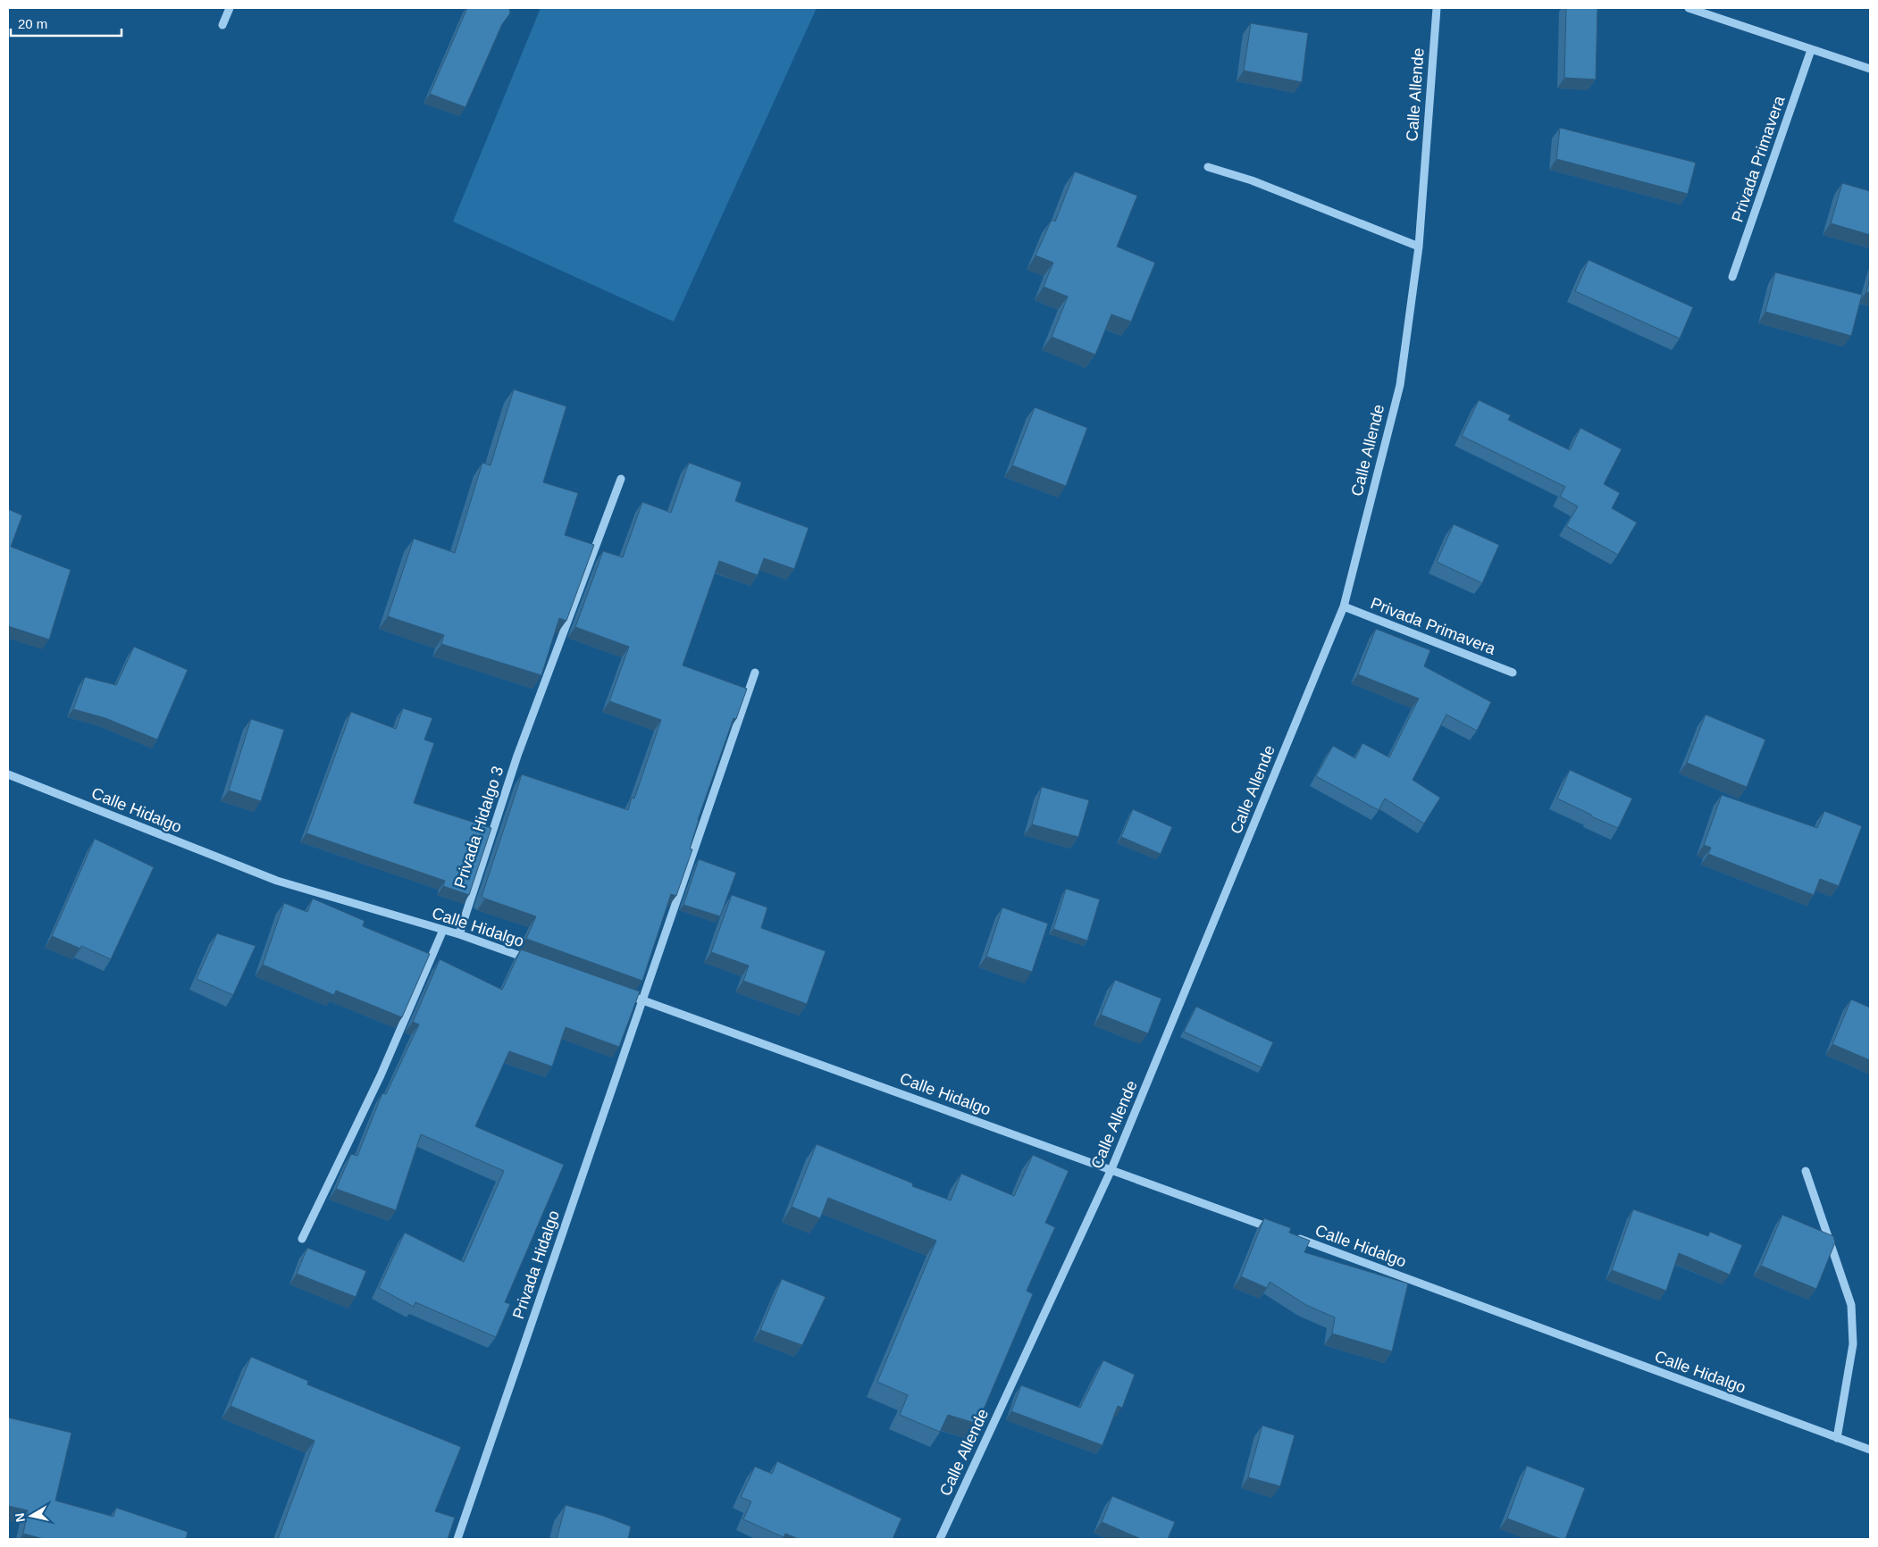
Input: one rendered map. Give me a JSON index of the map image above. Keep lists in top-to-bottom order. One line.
{"streets":{"street":["Calle Allende","Privada Primavera","Calle Hidalgo","Privada Hidalgo 3","Privada Hidalgo"]},"crossings":[["Calle Allende","Privada Primavera"],["Calle Allende","Calle Hidalgo"],["Calle Hidalgo","Privada Hidalgo 3"],["Calle Hidalgo","Privada Hidalgo"]],"scale_bar":"20 m","north":"left"}
